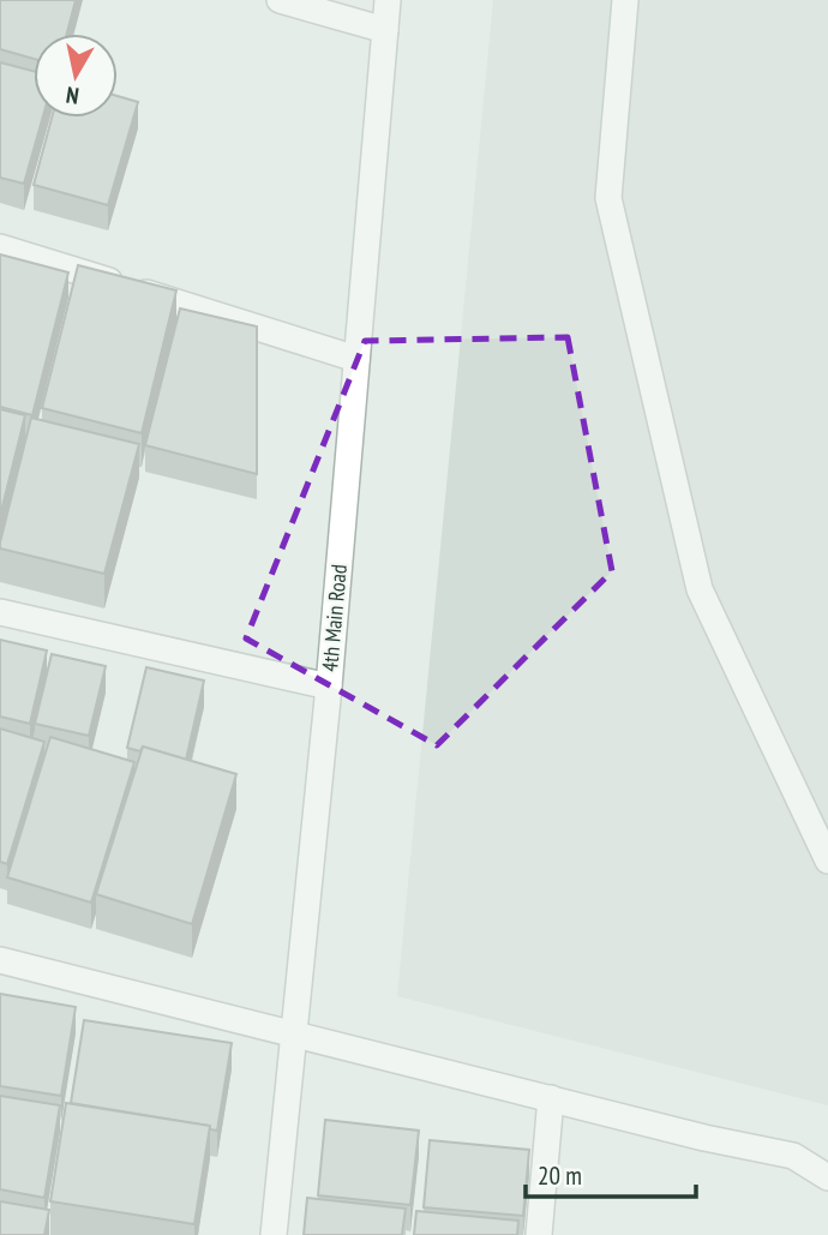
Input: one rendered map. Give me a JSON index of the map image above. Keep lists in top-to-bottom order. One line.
{"streets":{"street":["4th Main Road"]},"scale_bar":"20 m","north":"bottom"}
